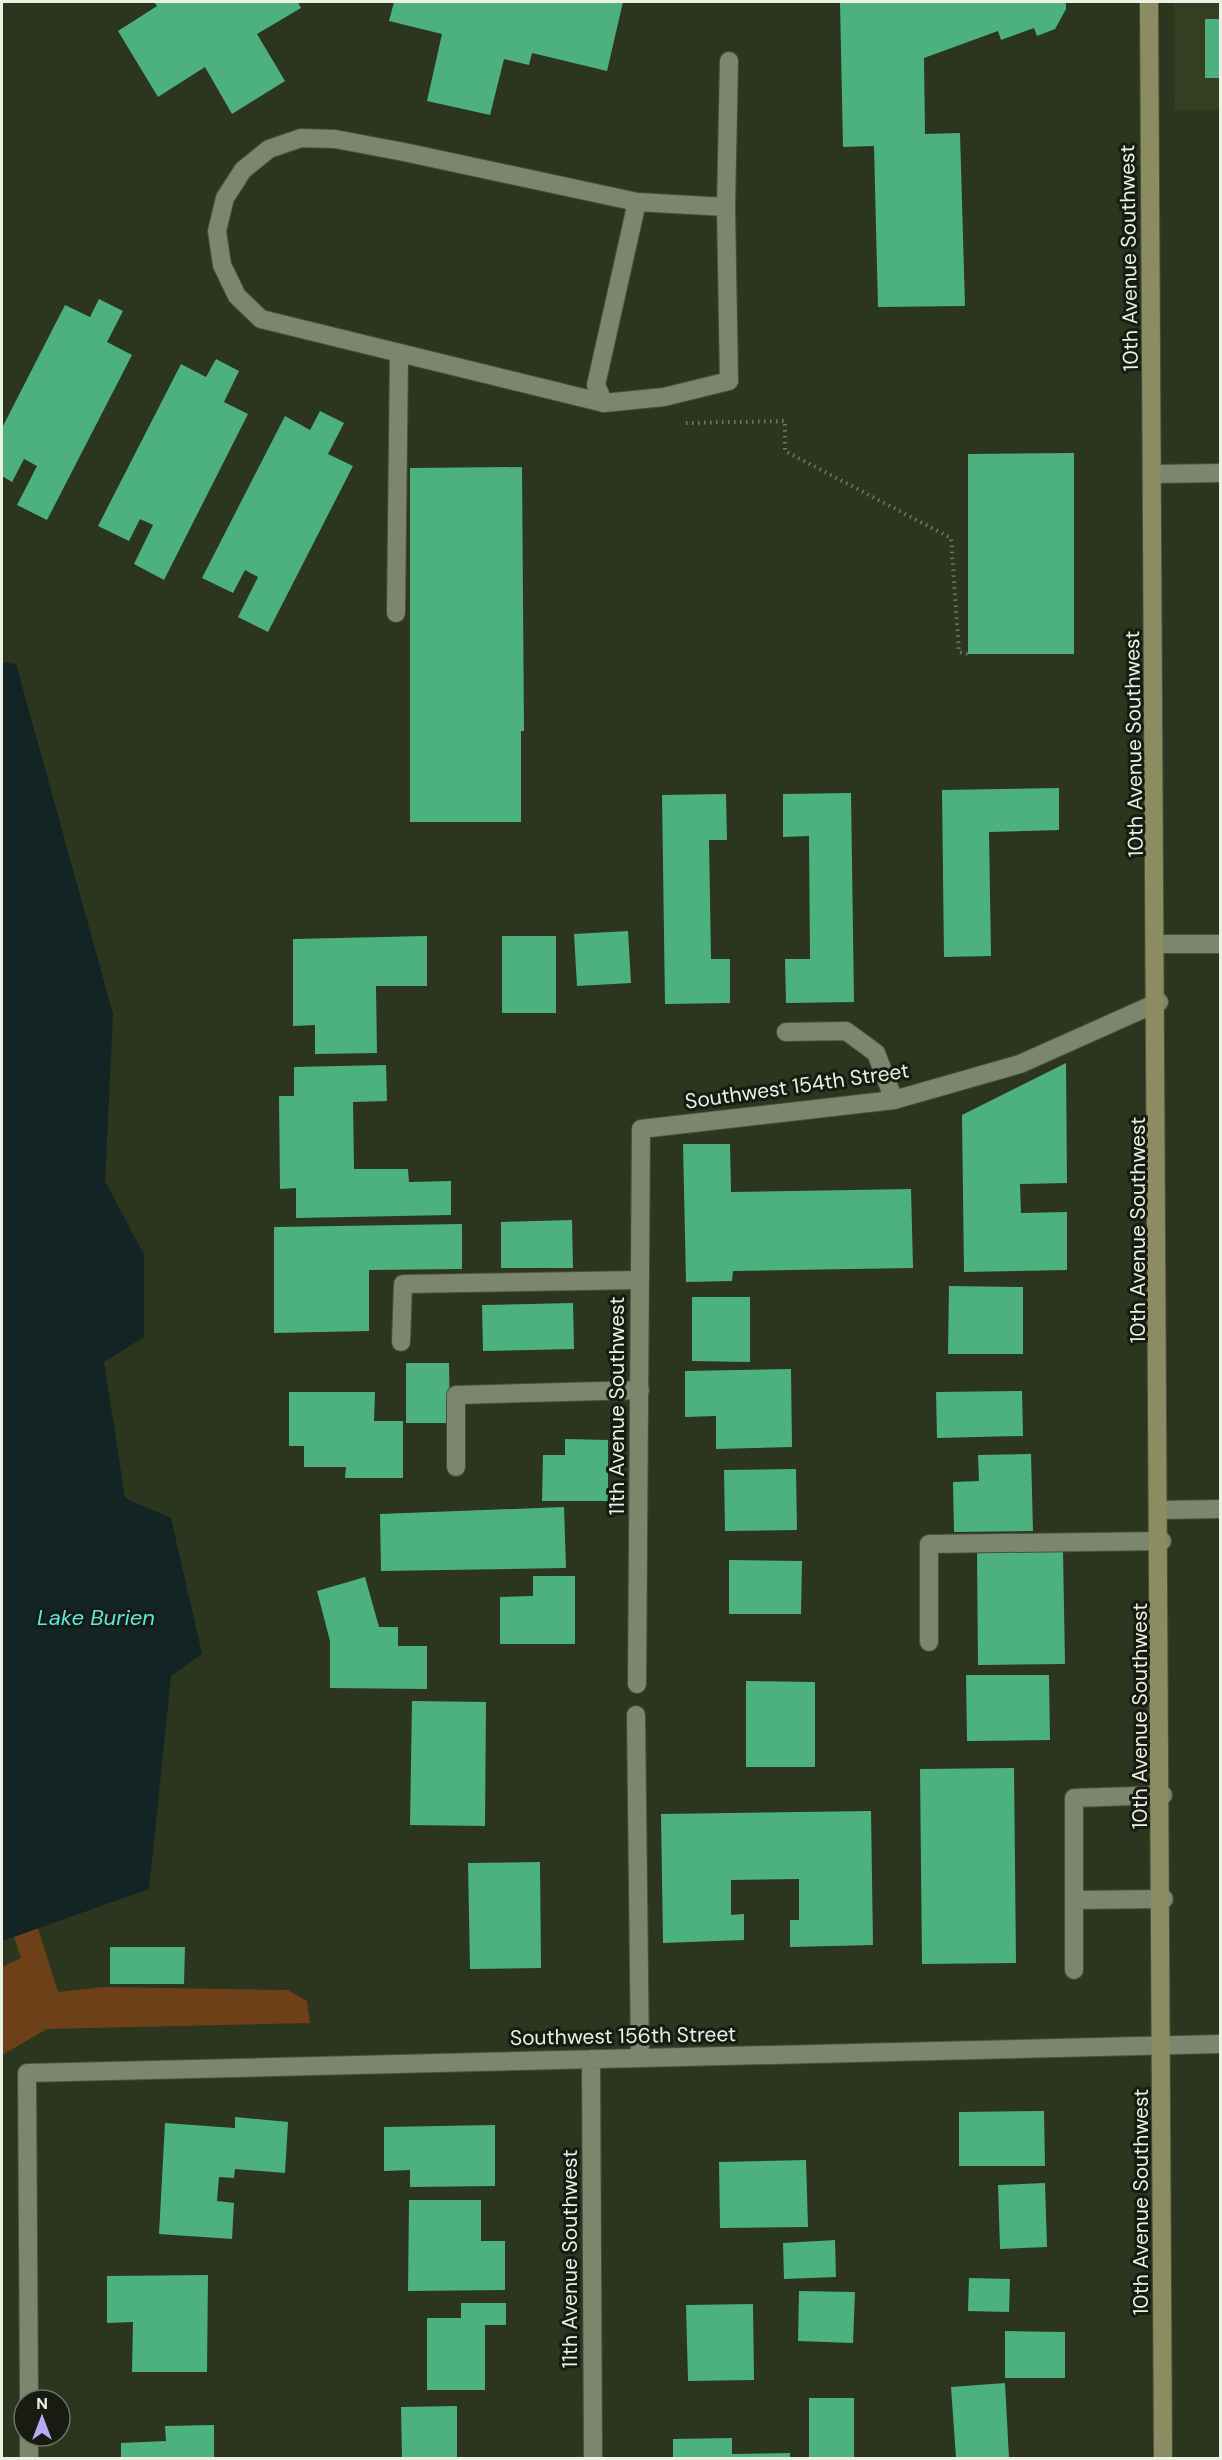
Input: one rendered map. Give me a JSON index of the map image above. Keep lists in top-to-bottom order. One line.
{"streets":{"street":["10th Avenue Southwest","Southwest 154th Street","11th Avenue Southwest","Southwest 156th Street"]},"crossings":[["10th Avenue Southwest","Southwest 154th Street"],["10th Avenue Southwest","Southwest 156th Street"],["Southwest 154th Street","11th Avenue Southwest"],["11th Avenue Southwest","Southwest 156th Street"]],"water":["Lake Burien"],"north":"top"}
